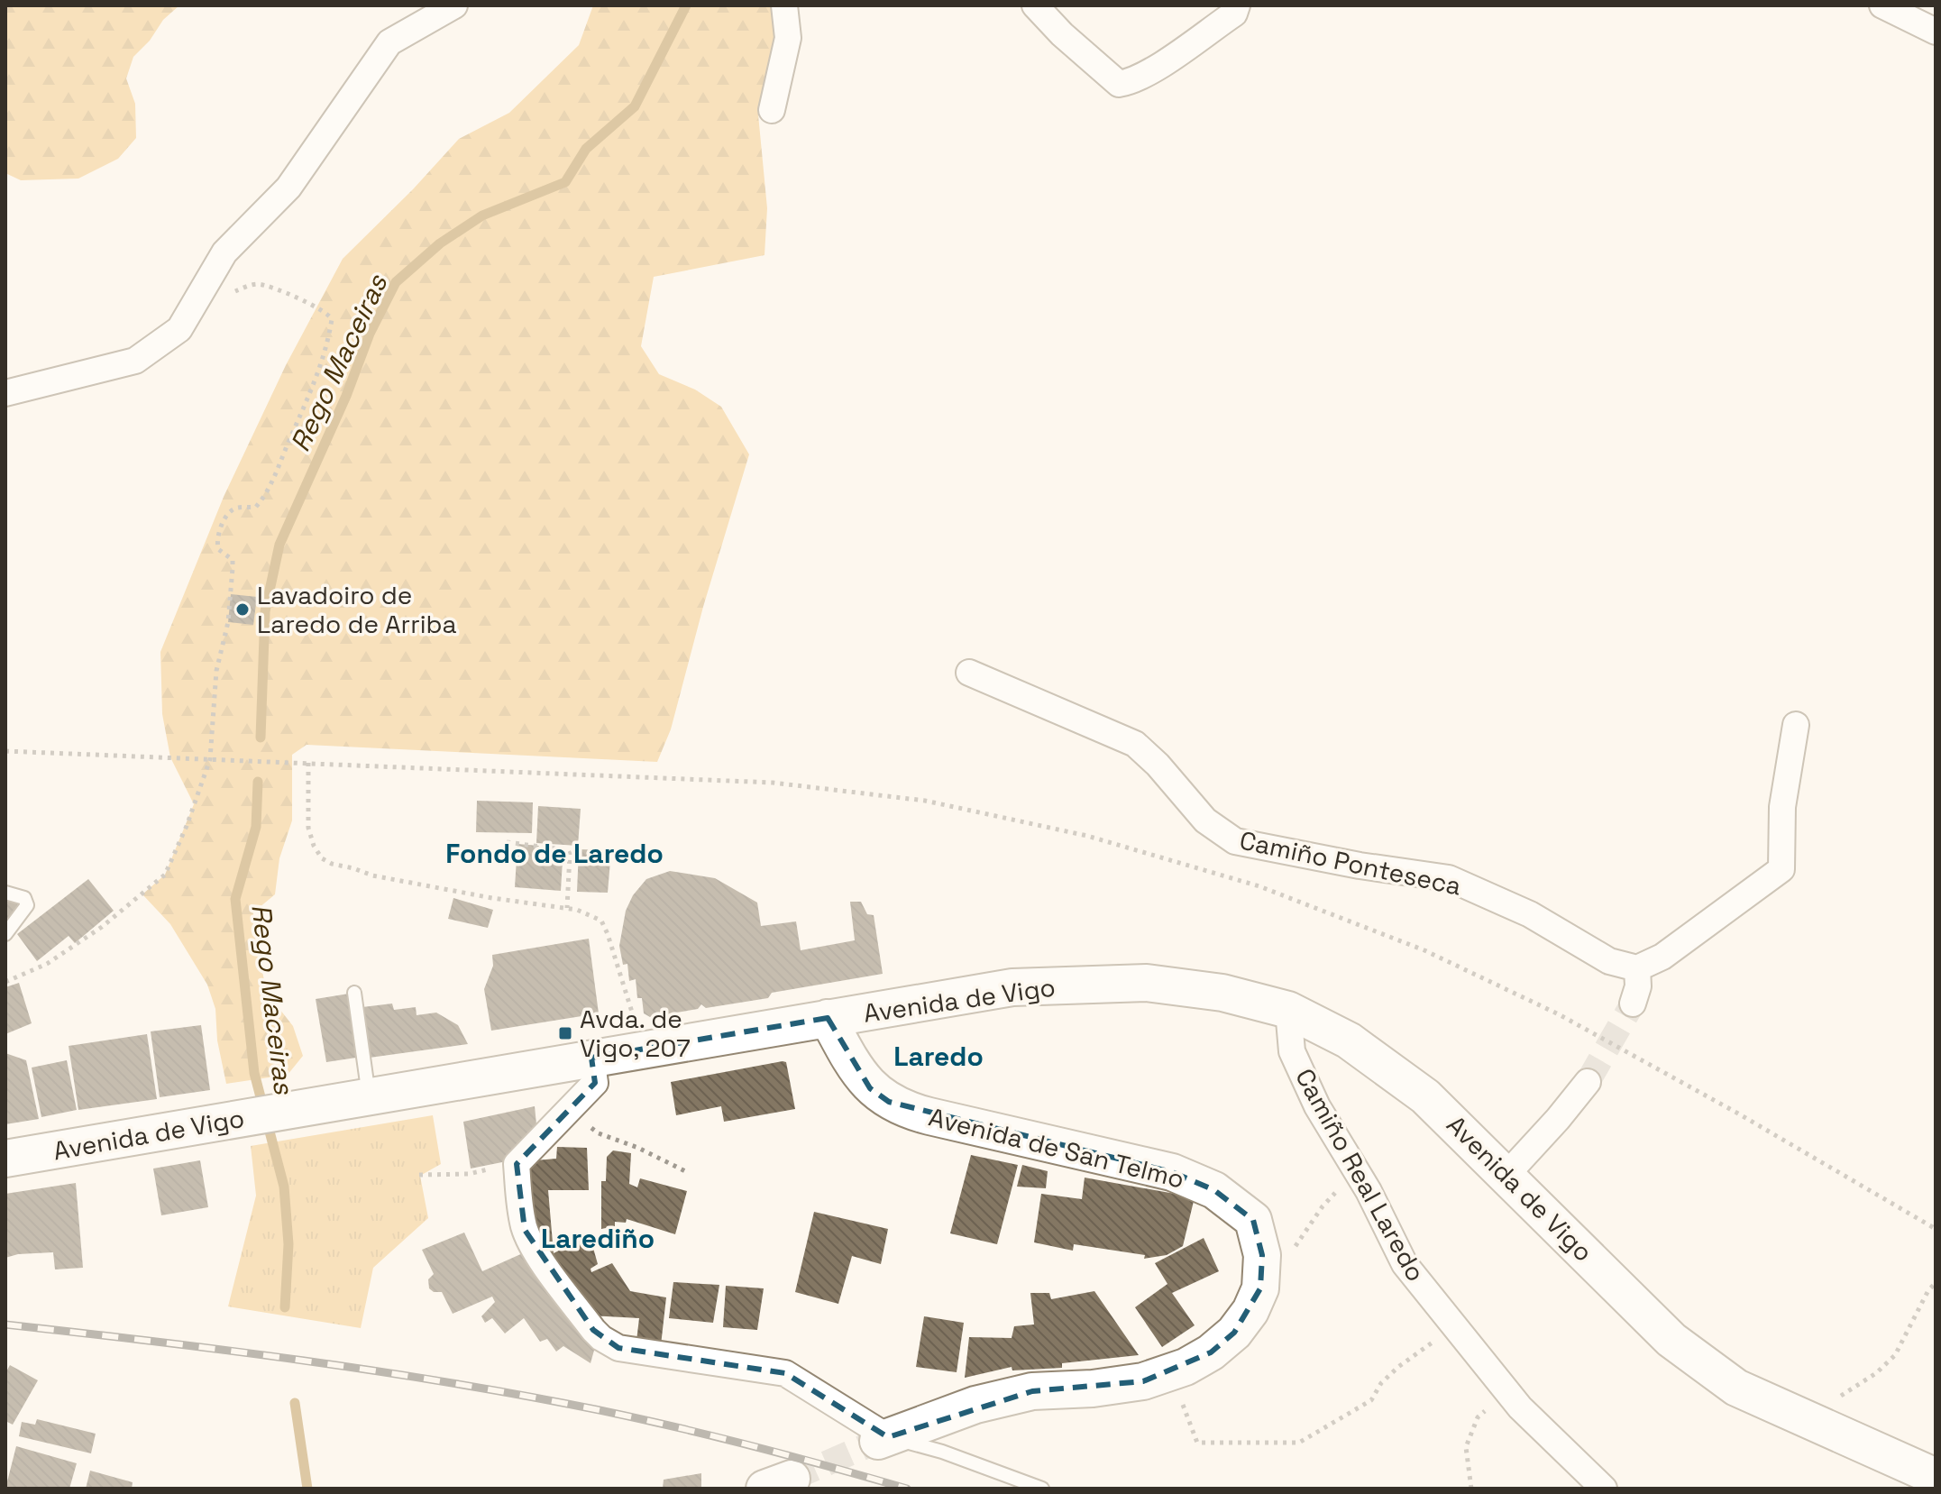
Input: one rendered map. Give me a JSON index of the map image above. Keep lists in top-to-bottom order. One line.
{"streets":{"main road":["Avenida de Vigo","Avenida de San Telmo"],"street":["Camiño Ponteseca","Camiño Real Laredo"]},"crossings":[["Avenida de Vigo","Avenida de San Telmo"],["Avenida de Vigo","Camiño Real Laredo"]],"districts":["Fondo de Laredo","Laredo","Larediño"],"water":["Rego Maceiras"],"places":{"other":["Lavadoiro de Laredo de Arriba"],"transit":["Avda. de Vigo, 207"]}}
